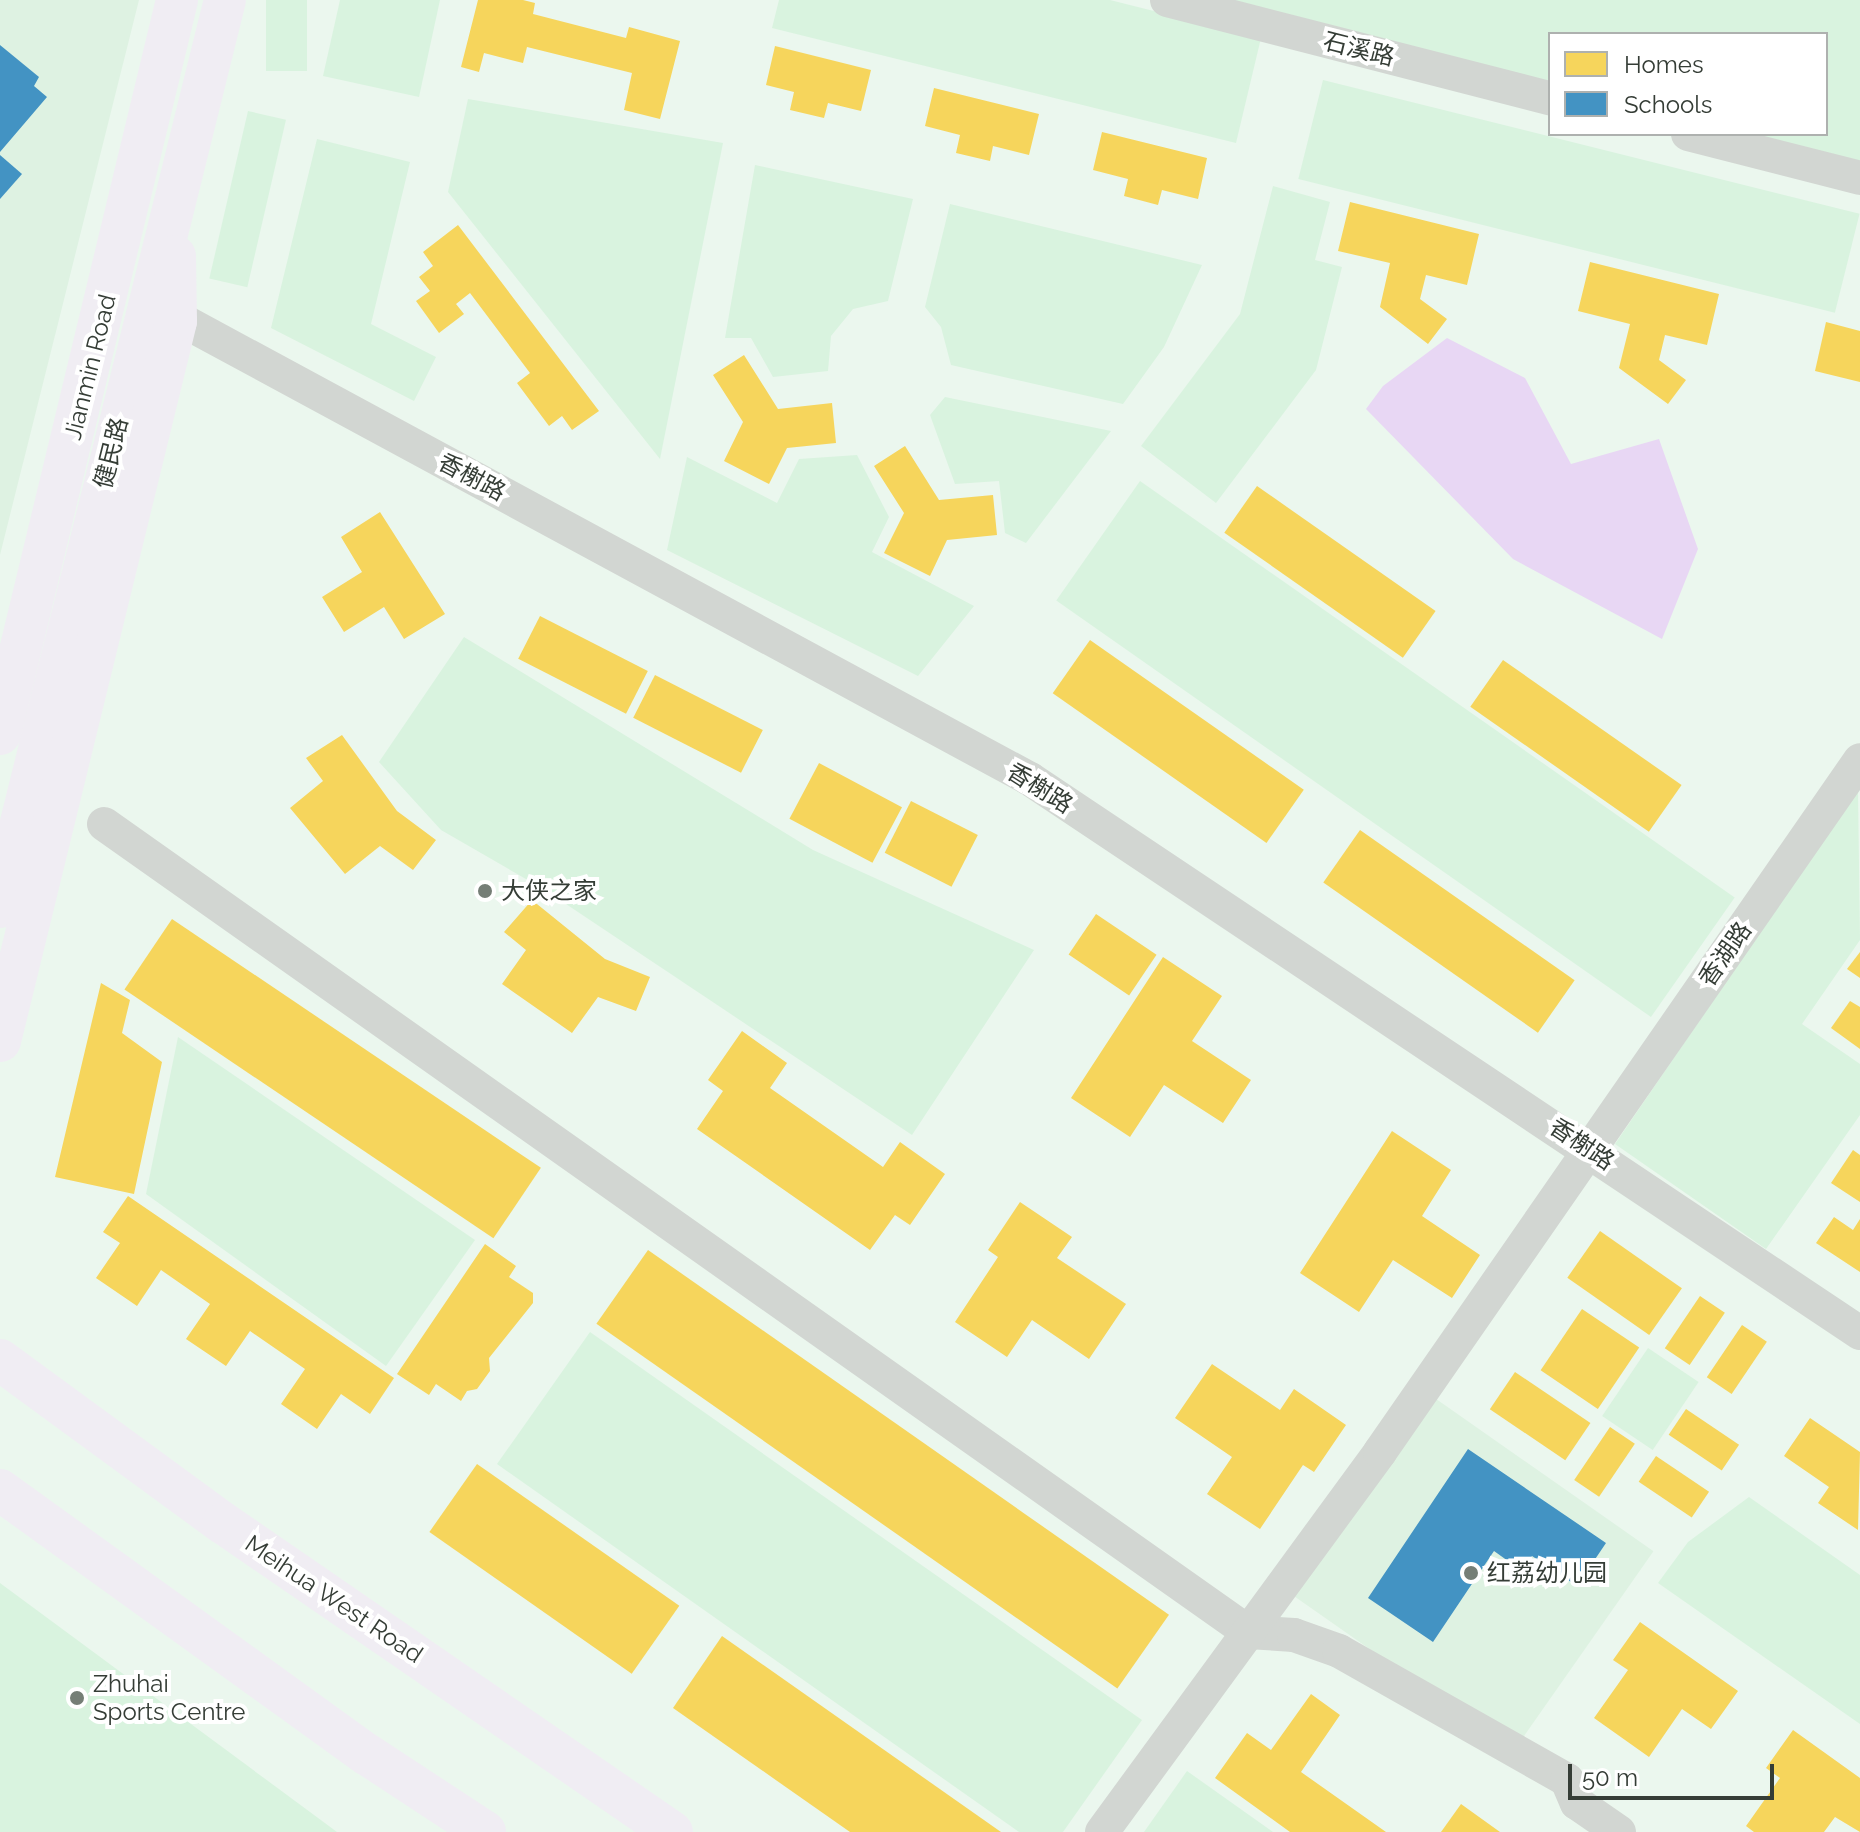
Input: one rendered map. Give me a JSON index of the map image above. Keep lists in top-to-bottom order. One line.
{"streets":{"main road":["Jianmin Road","健民路","Meihua West Road"],"street":["石溪路","香榭路","香湖路"]},"crossings":[["香榭路","香湖路"]],"places":["大侠之家","红荔幼儿园","Zhuhai Sports Centre"],"legend":["Homes","Schools"],"scale_bar":"50 m"}
